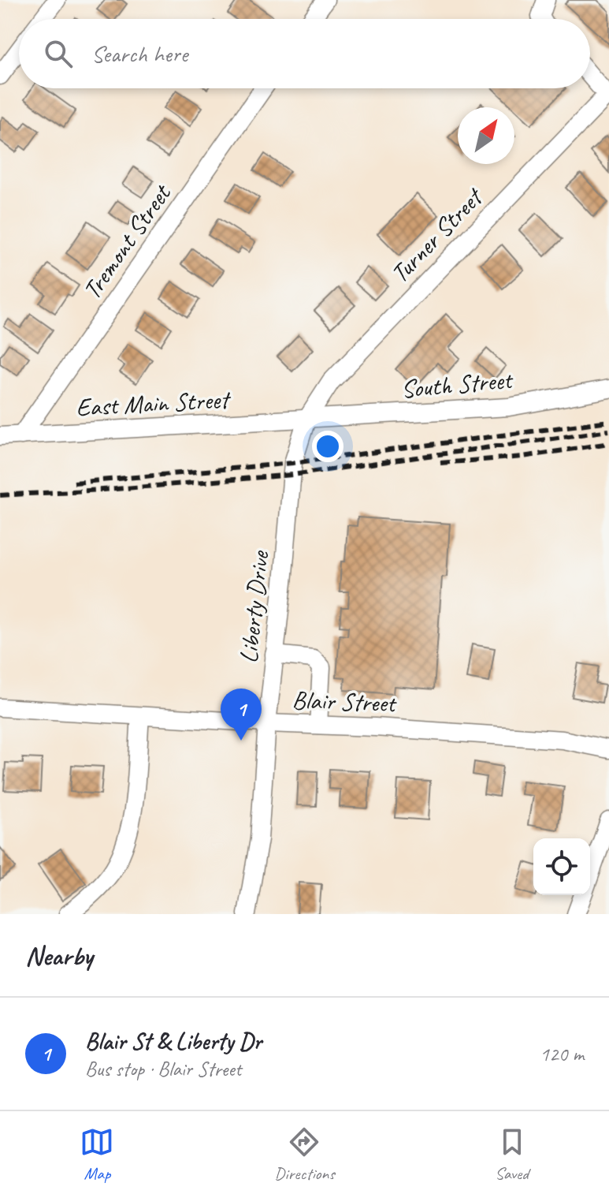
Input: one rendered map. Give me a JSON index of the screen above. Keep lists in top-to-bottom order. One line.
{"streets":{"street":["Turner Street","Tremont Street","South Street","East Main Street","Liberty Drive","Blair Street"]},"crossings":[["Turner Street","South Street"],["Turner Street","East Main Street"],["Turner Street","Liberty Drive"],["Tremont Street","East Main Street"],["South Street","East Main Street"],["South Street","Liberty Drive"],["East Main Street","Liberty Drive"],["Liberty Drive","Blair Street"]],"north":"top right","page":{"search":"Search here","pins":"1","heading":"Nearby","list":[{"mark":"1","name":"Blair St & Liberty Dr","note":"Bus stop · Blair Street","value":"120 m"}],"nav":["Map","Directions","Saved"]}}
